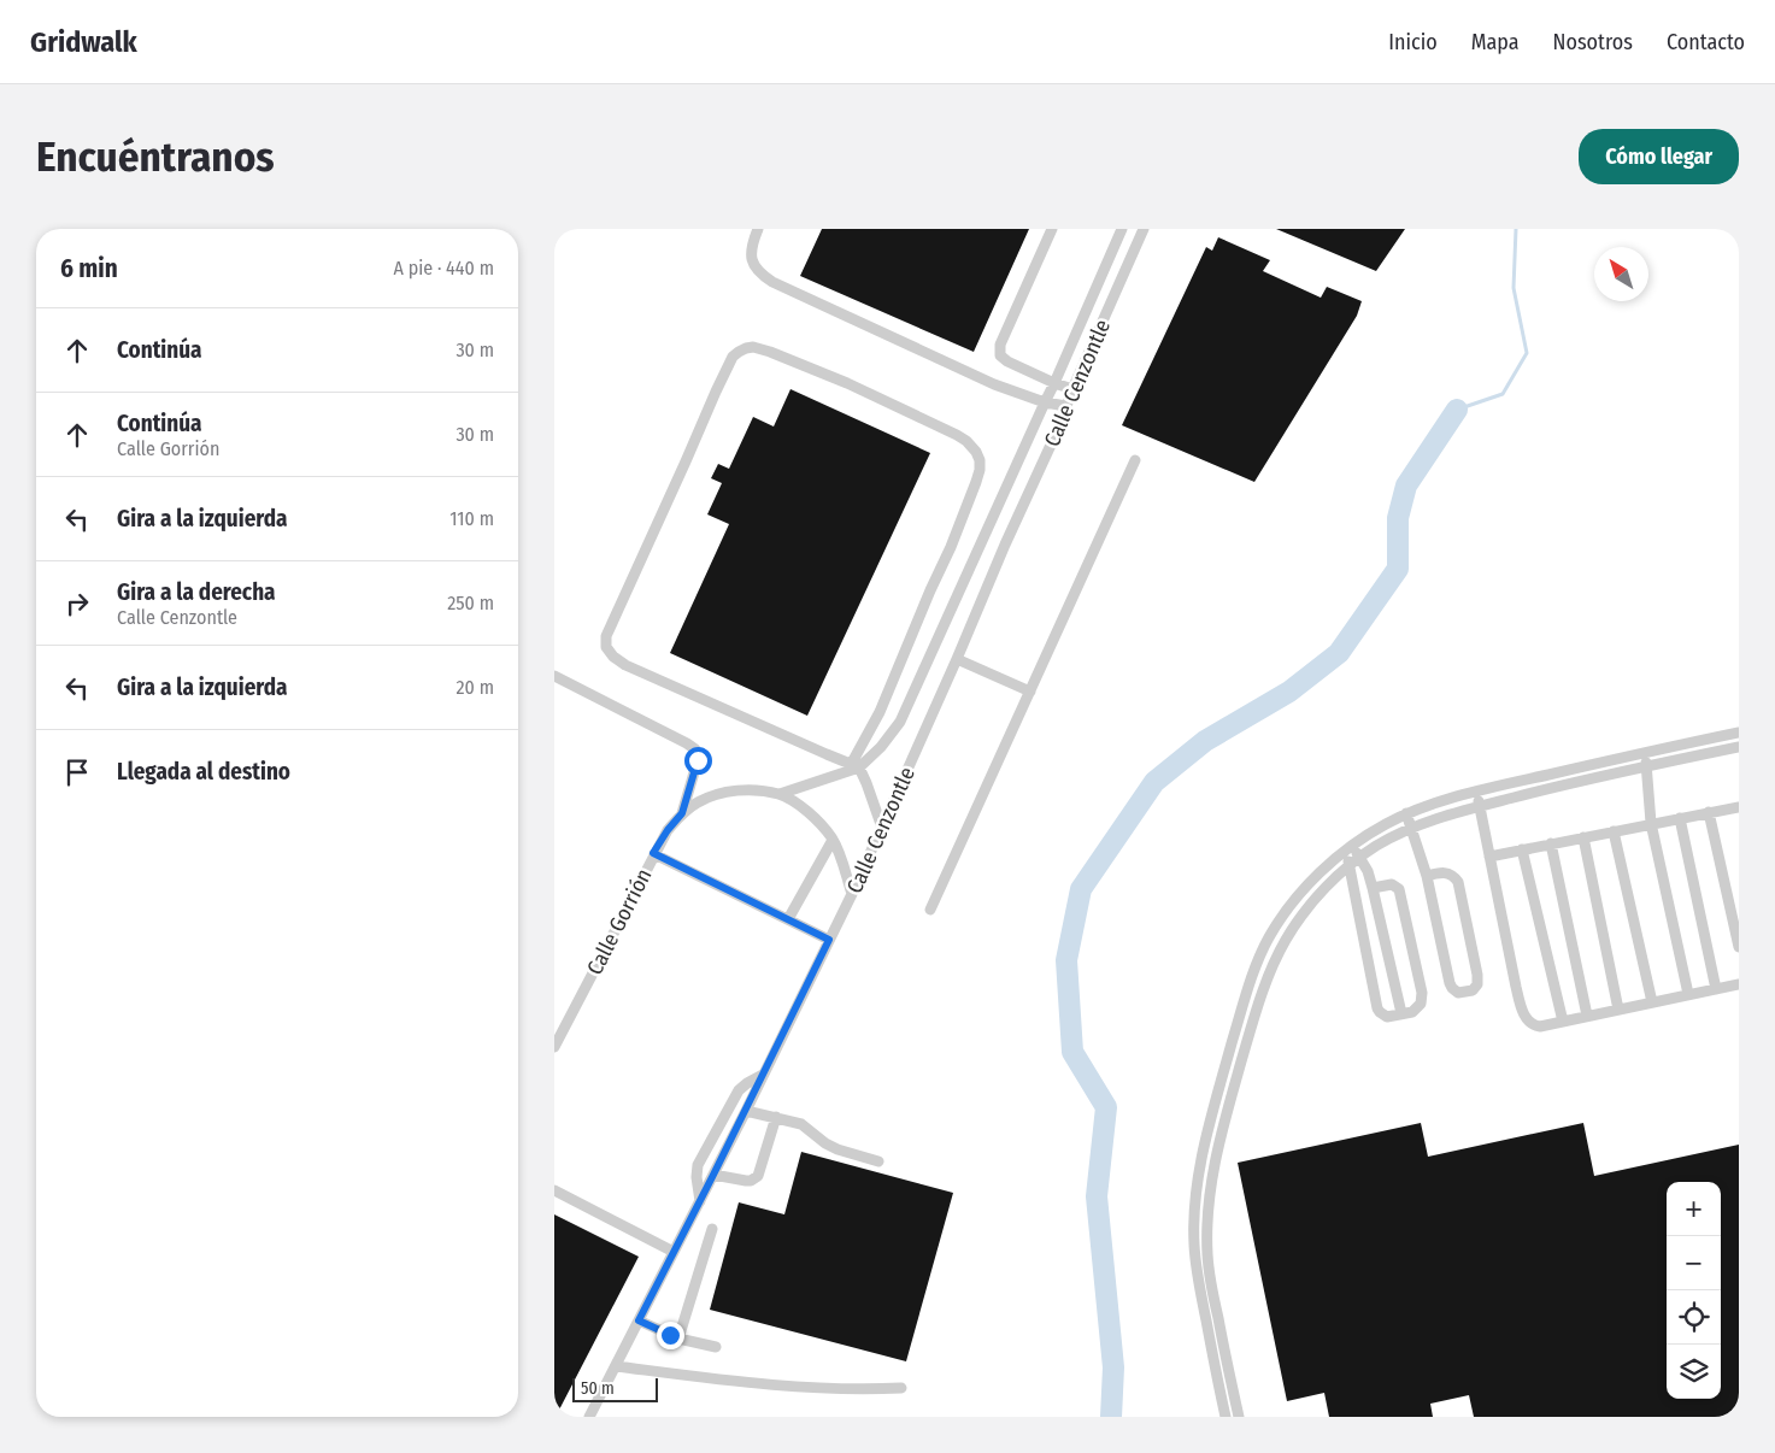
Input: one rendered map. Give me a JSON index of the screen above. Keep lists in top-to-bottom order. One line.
{"streets":{"street":["Calle Cenzontle","Calle Gorrión"]},"crossings":[["Calle Cenzontle","Calle Gorrión"]],"scale_bar":"50 m","north":"top left","page":{"header":"Gridwalk","nav":["Inicio","Mapa","Nosotros","Contacto"],"buttons":"Cómo llegar","title":"Encuéntranos","heading":["6 min","A pie · 440 m"],"list":[["Continúa","30 m"],["Continúa","Calle Gorrión","30 m"],["Gira a la izquierda","110 m"],["Gira a la derecha","Calle Cenzontle","250 m"],["Gira a la izquierda","20 m"],"Llegada al destino"],"map_buttons":["+","−"],"scale":"50 m"}}
